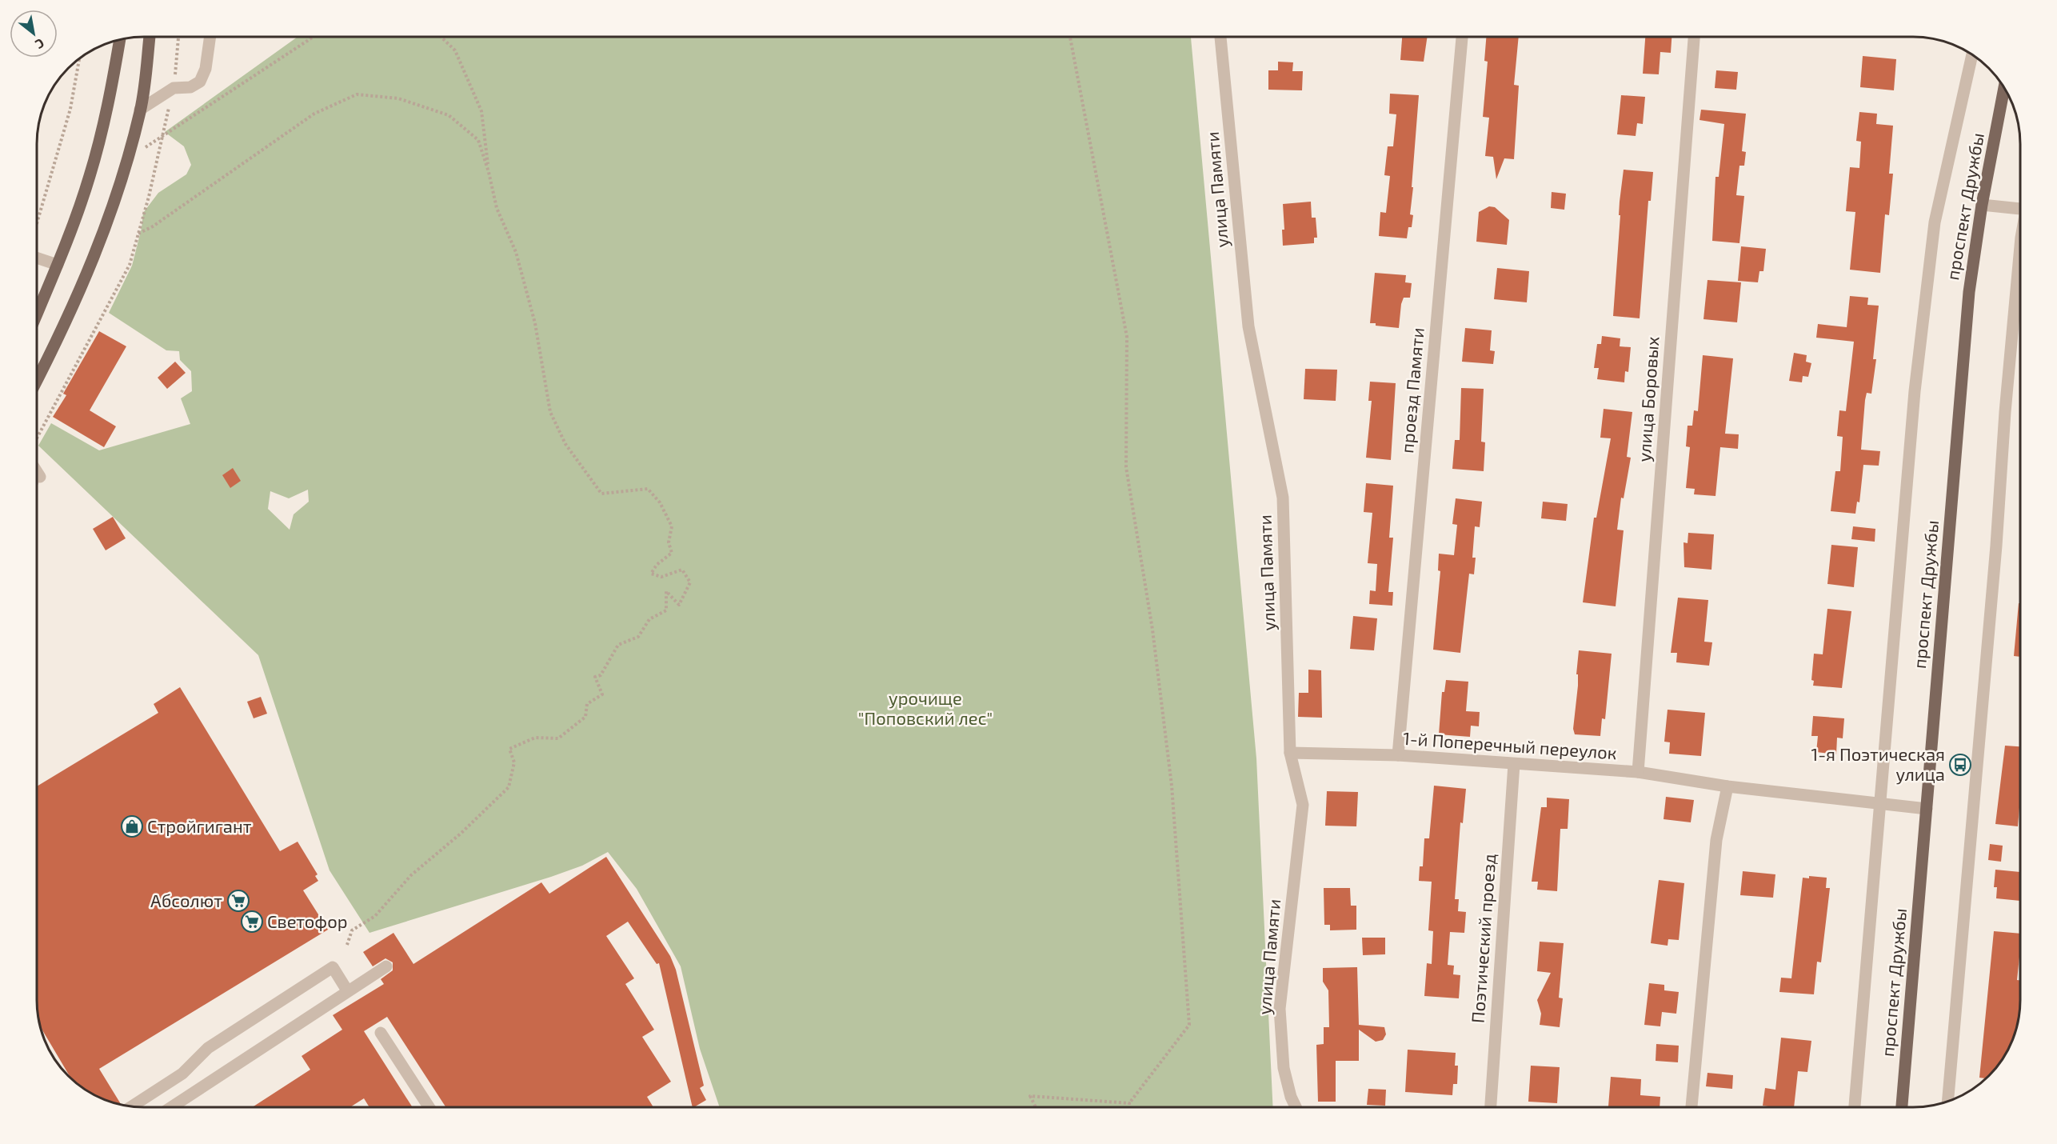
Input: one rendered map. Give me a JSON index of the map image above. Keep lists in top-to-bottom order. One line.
{"streets":{"main road":["проспект Дружбы"],"street":["улица Памяти","проезд Памяти","улица Боровых","1-й Поперечный переулок","Поэтический проезд"]},"crossings":[["улица Памяти","1-й Поперечный переулок"],["проспект Дружбы","1-й Поперечный переулок"],["проезд Памяти","1-й Поперечный переулок"],["улица Боровых","1-й Поперечный переулок"],["1-й Поперечный переулок","Поэтический проезд"]],"parks":["урочище \"Поповский лес\""],"places":{"bus stop":["1-я Поэтическая улица"],"shop":["Стройгигант"],"supermarket":["Абсолют","Светофор"]},"north":"bottom right"}
